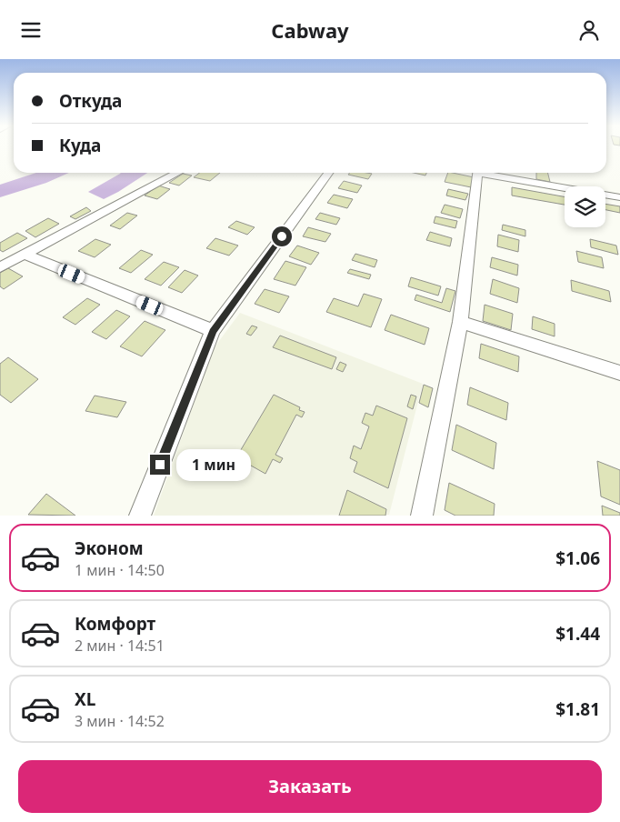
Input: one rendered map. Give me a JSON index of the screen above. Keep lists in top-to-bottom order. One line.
{"page":{"header":"Cabway","banner":["Откуда","Куда"],"bubble":"1 мин","list":[{"name":"Эконом","note":"1 мин · 14:50","value":"$1.06"},{"name":"Комфорт","note":"2 мин · 14:51","value":"$1.44"},{"name":"XL","note":"3 мин · 14:52","value":"$1.81"}],"buttons":"Заказать"}}
